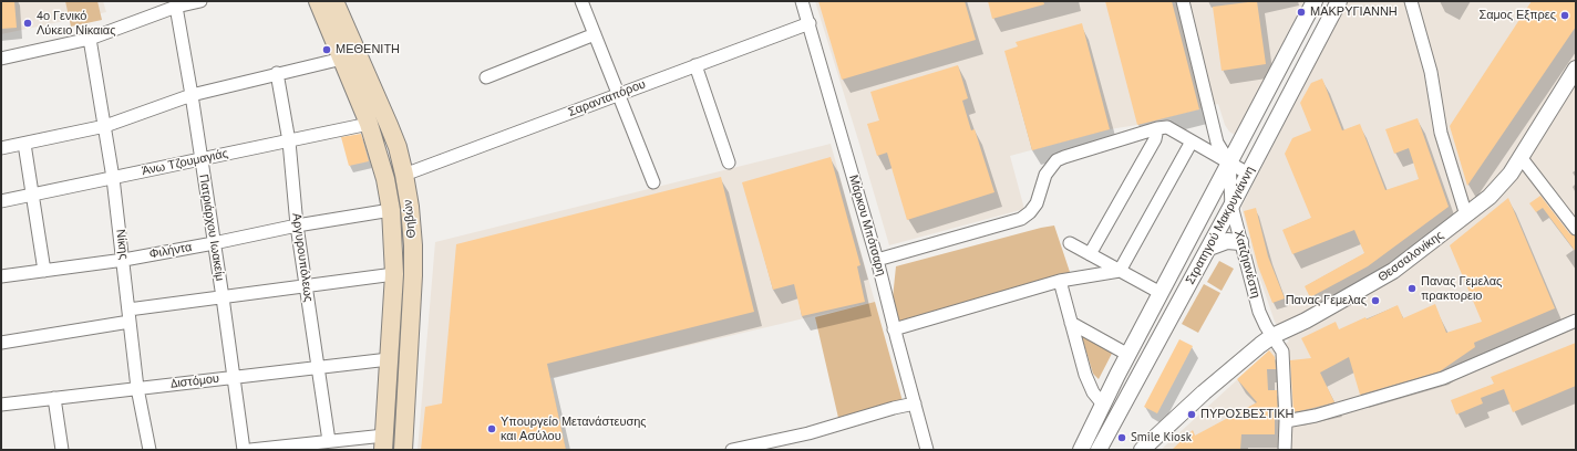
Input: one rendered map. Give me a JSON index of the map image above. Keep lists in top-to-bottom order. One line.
{"streets":{"main road":["Θηβών"],"street":["Σαρανταπόρου","Άνω Τζουμαγιάς","Μάρκου Μπότσαρη","Στρατηγού Μακρυγιάννη","Πατριάρχου Ιωακείμ","Νίκης","Φιλήντα","Θεσσαλονίκης","Αργυρουπόλεως","Χατζηανέστη","Διστόμου"]},"crossings":[["Σαρανταπόρου","Θηβών"],["Σαρανταπόρου","Μάρκου Μπότσαρη"],["Άνω Τζουμαγιάς","Θηβών"],["Άνω Τζουμαγιάς","Πατριάρχου Ιωακείμ"],["Άνω Τζουμαγιάς","Νίκης"],["Άνω Τζουμαγιάς","Αργυρουπόλεως"],["Θηβών","Φιλήντα"],["Θηβών","Διστόμου"],["Στρατηγού Μακρυγιάννη","Χατζηανέστη"],["Πατριάρχου Ιωακείμ","Φιλήντα"],["Πατριάρχου Ιωακείμ","Διστόμου"],["Νίκης","Φιλήντα"],["Νίκης","Διστόμου"],["Φιλήντα","Αργυρουπόλεως"],["Θεσσαλονίκης","Χατζηανέστη"],["Αργυρουπόλεως","Διστόμου"]],"places":["ΜΑΚΡΥΓΙΑΝΝΗ","Σαμος Εξπρες","4ο Γενικό Λύκειο Νίκαιας","ΜΕΘΕΝΙΤΗ","Πανας Γεμελας πρακτορειο","Πανας Γεμελας","ΠΥΡΟΣΒΕΣΤΙΚΗ","Υπουργείο Μετανάστευσης και Ασύλου","Smile Kiosk"]}
